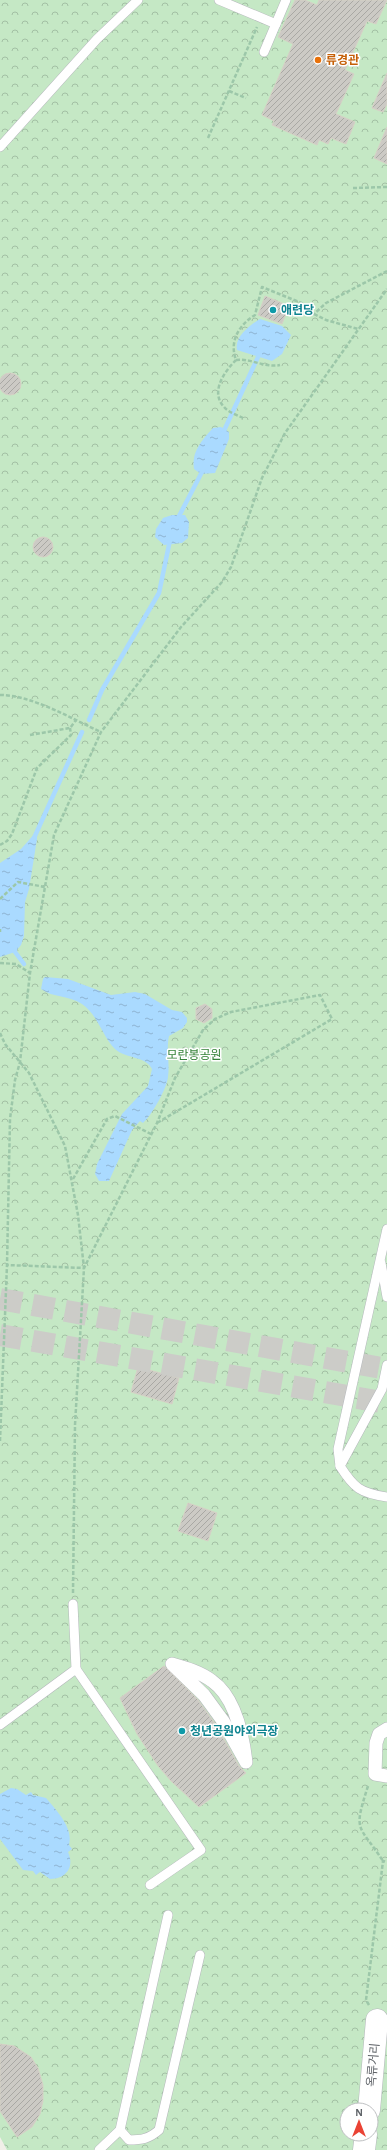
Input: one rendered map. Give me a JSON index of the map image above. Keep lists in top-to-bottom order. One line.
{"streets":{"street":["옥류거리"]},"parks":["모란봉공원"],"places":["류경관","애련당","청년공원야외극장"],"north":"top"}
